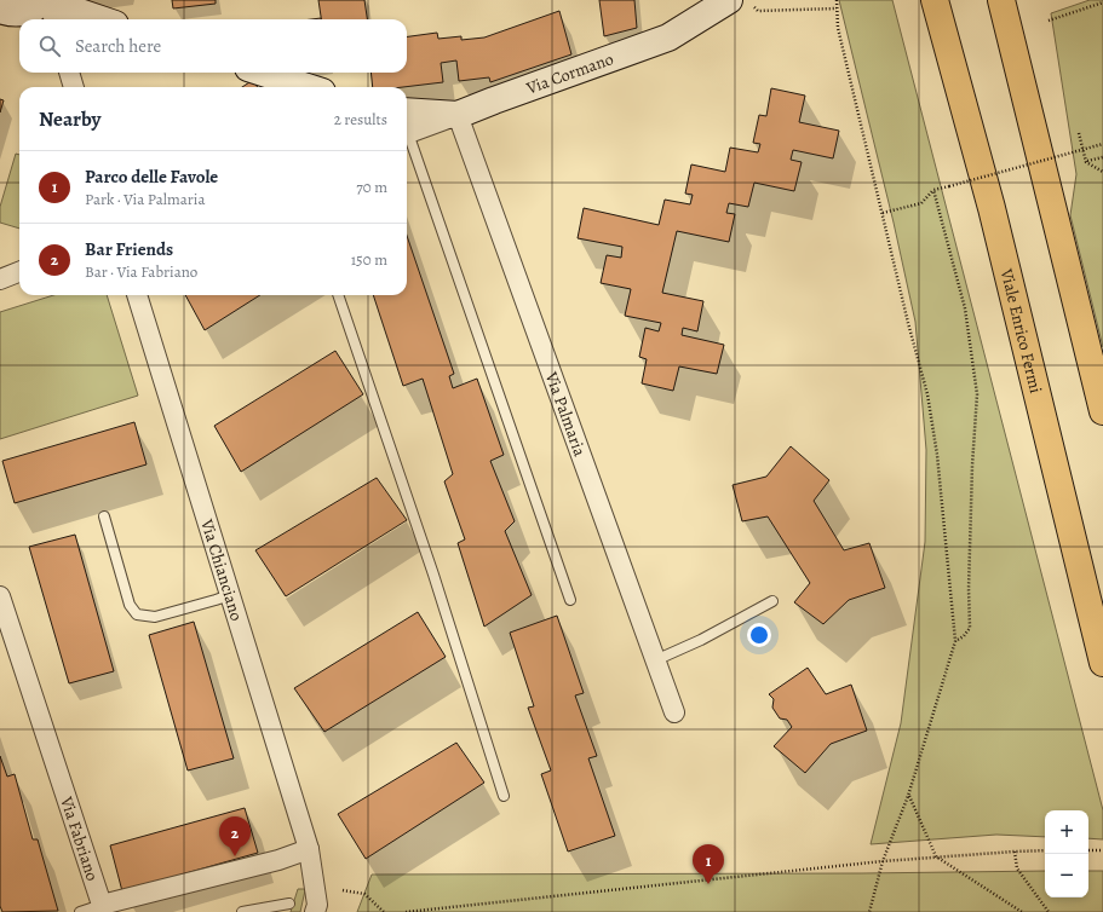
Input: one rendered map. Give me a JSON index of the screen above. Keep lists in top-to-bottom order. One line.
{"streets":{"main road":["Viale Enrico Fermi"],"street":["Via Cormano","Via Palmaria","Via Chianciano","Via Fabriano"]},"crossings":[["Via Cormano","Via Palmaria"]],"page":{"search":"Search here","heading":["Nearby","2 results"],"list":[{"mark":"1","name":"Parco delle Favole","note":"Park · Via Palmaria","value":"70 m"},{"mark":"2","name":"Bar Friends","note":"Bar · Via Fabriano","value":"150 m"}],"map_buttons":["+","−"],"pins":["2","1"]}}
